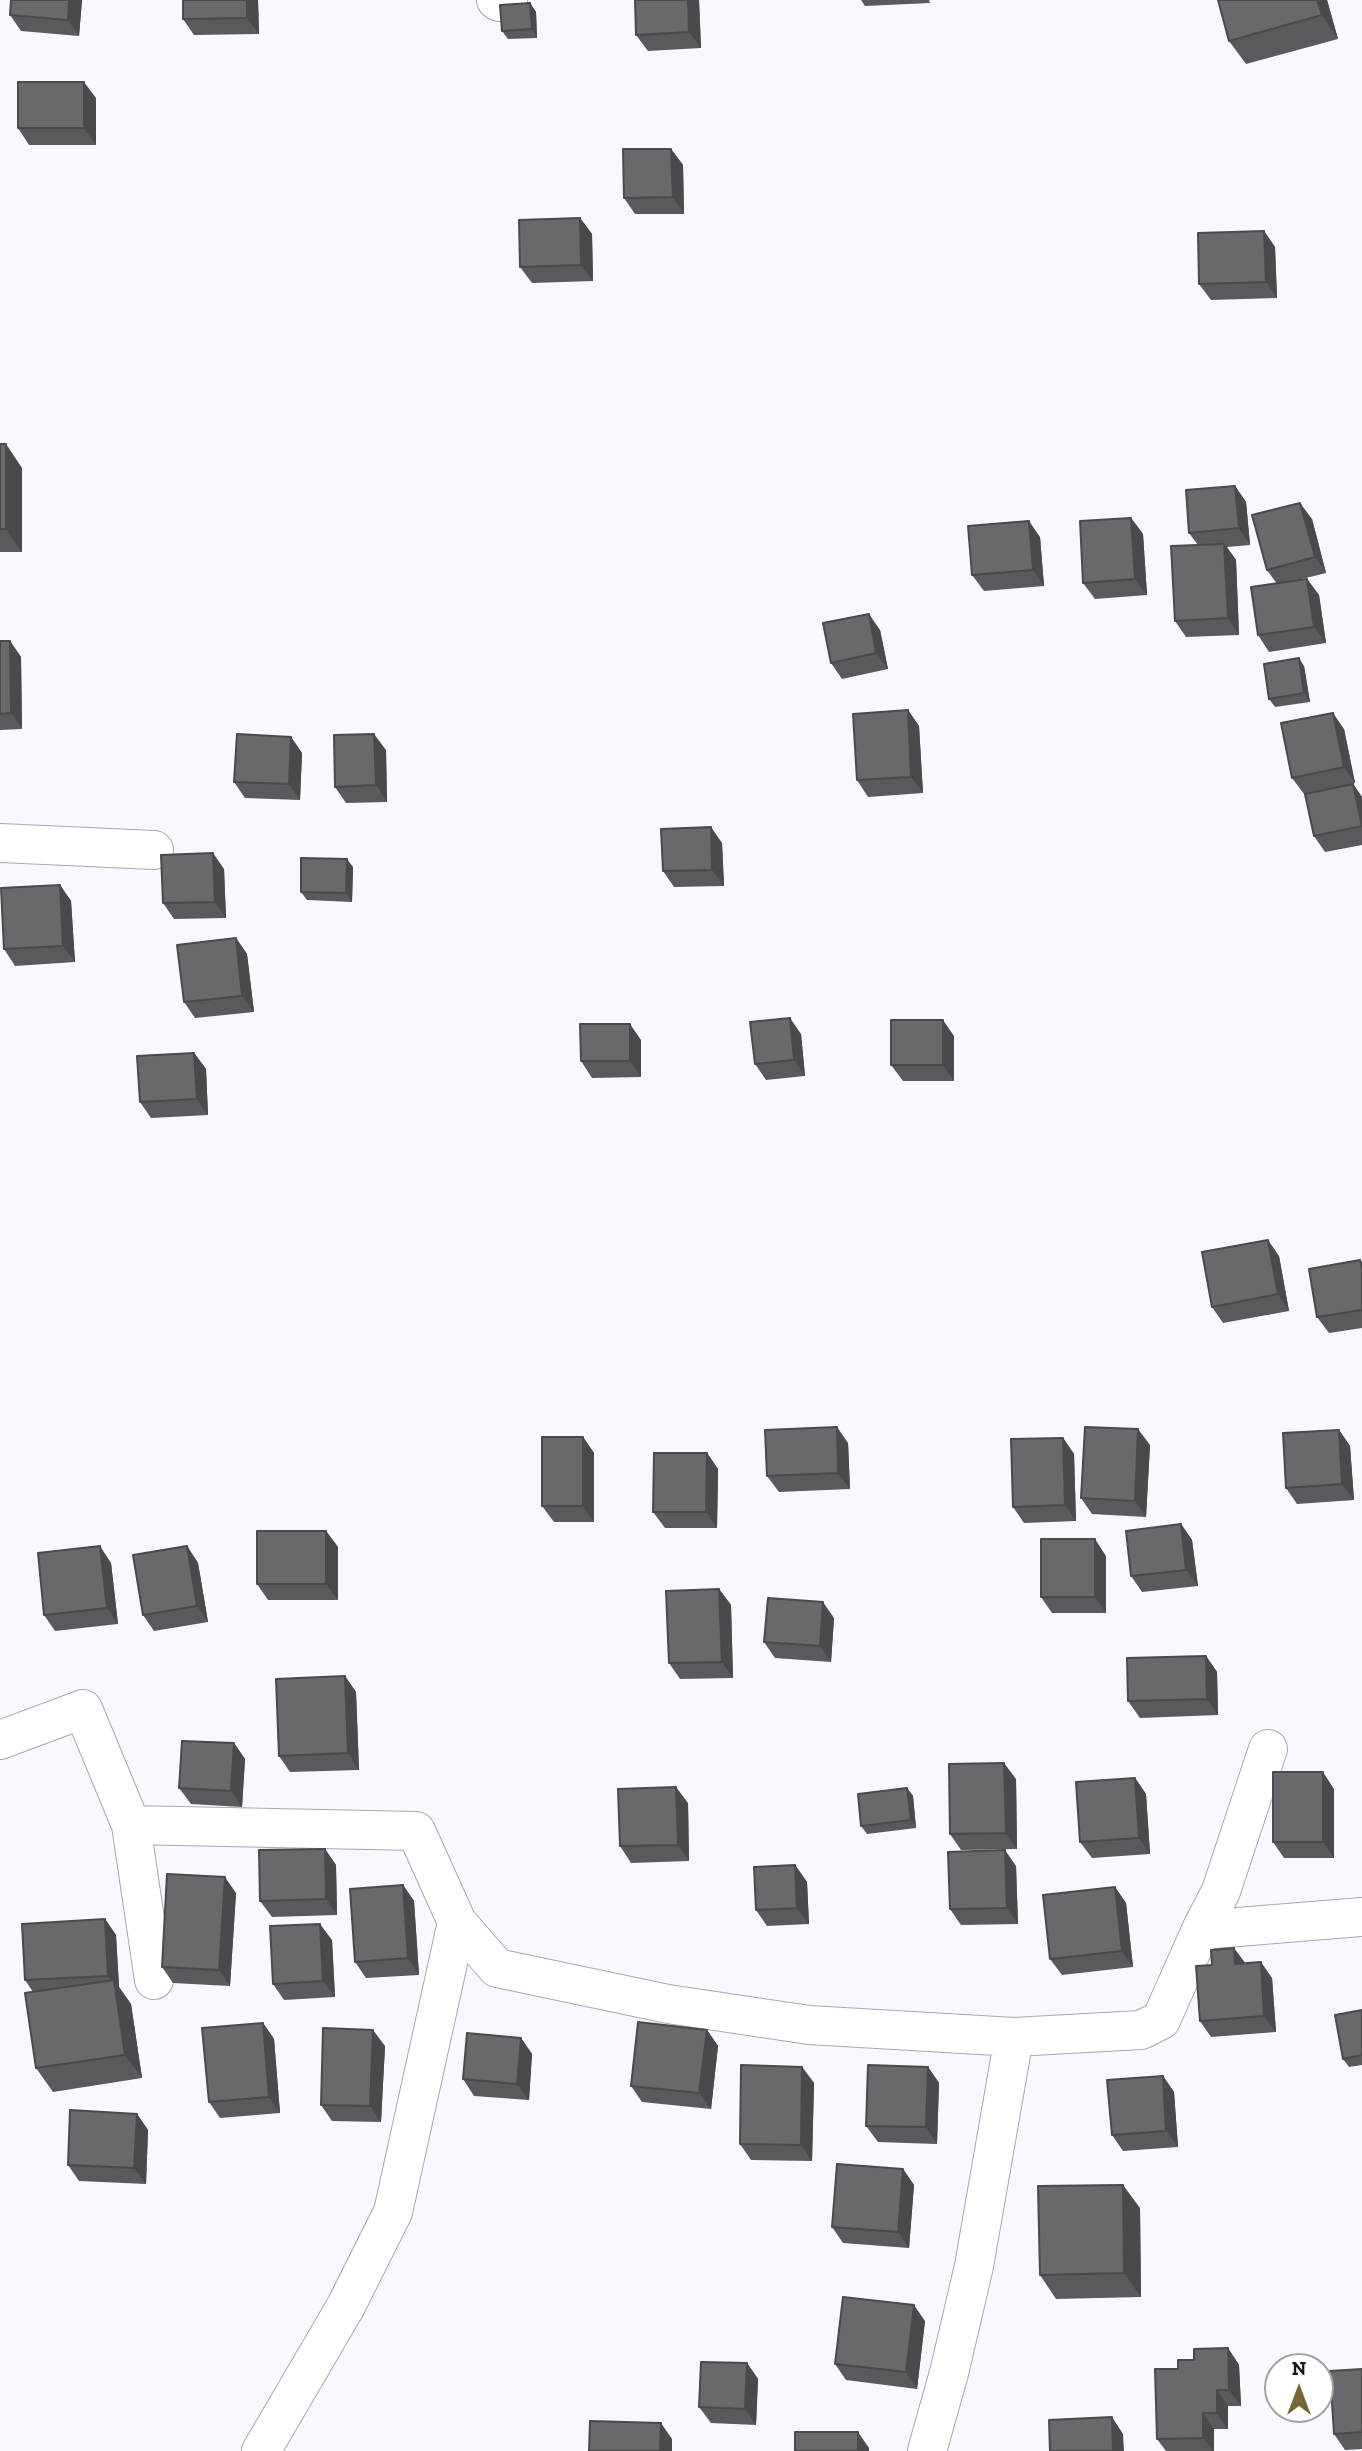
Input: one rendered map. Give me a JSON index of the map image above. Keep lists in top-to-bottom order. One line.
{"north":"top"}
